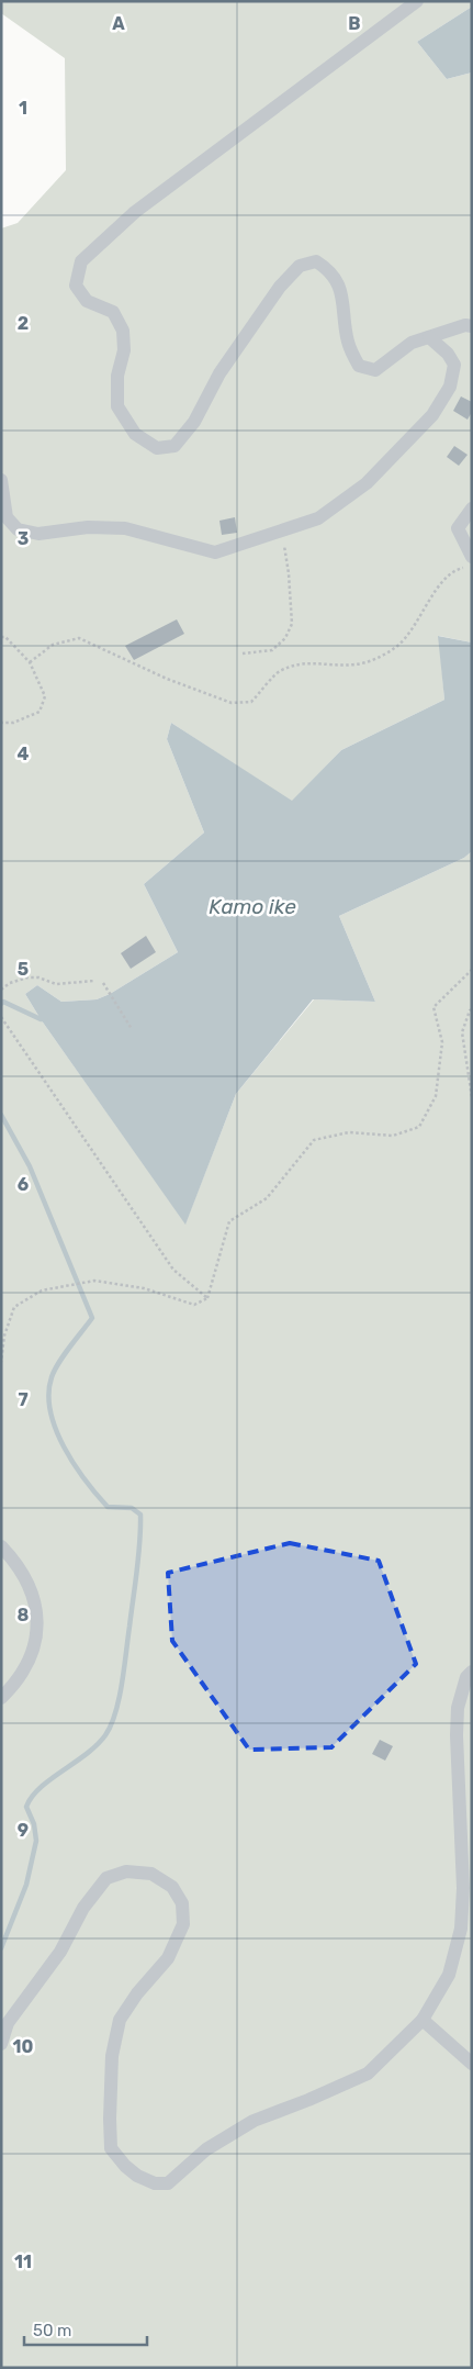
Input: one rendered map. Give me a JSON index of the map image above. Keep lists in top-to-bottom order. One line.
{"water":["Kamo ike"],"scale_bar":"50 m","grid":{"columns":["A","B"],"rows":["1","2","3","4","5","6","7","8","9","10","11"]}}
